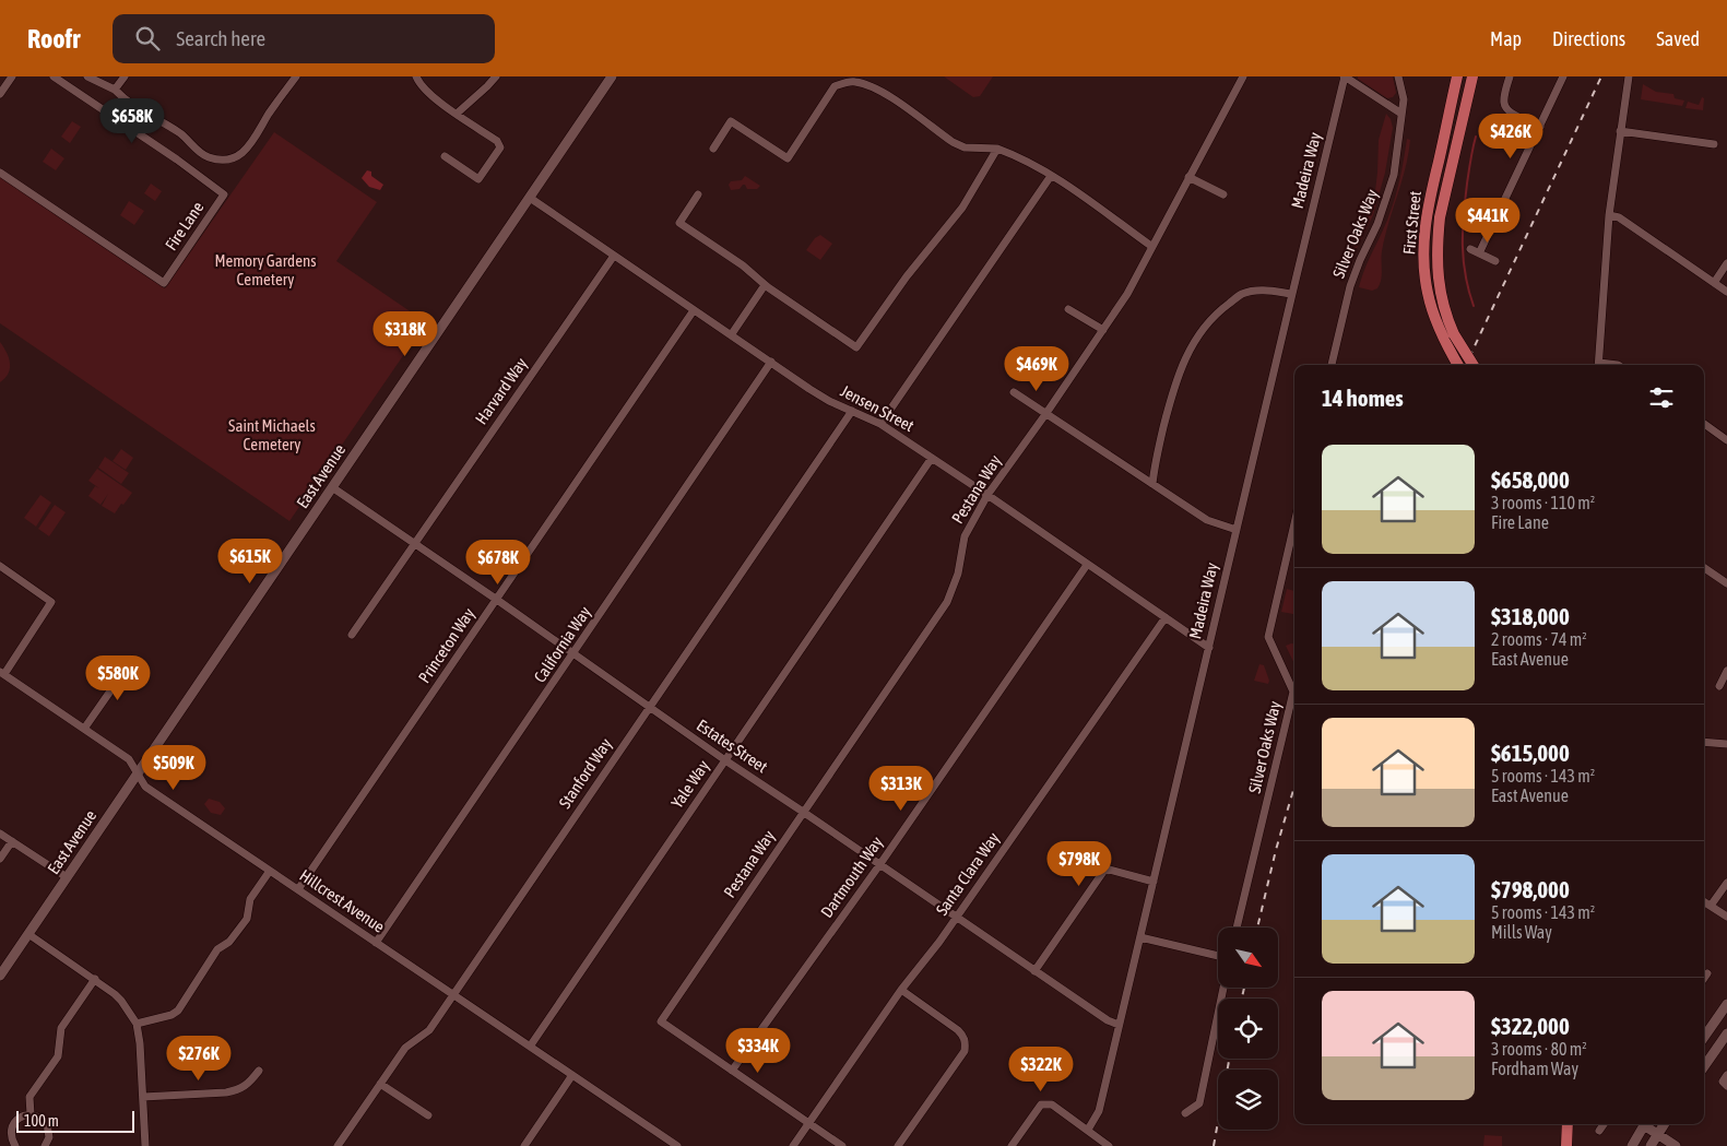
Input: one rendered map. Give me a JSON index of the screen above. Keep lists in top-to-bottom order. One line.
{"streets":{"main road":["First Street","East Avenue"],"street":["Madeira Way","Fire Lane","Silver Oaks Way","Harvard Way","Jensen Street","Pestana Way","California Way","Princeton Way","Estates Street","Stanford Way","Yale Way","Santa Clara Way","Dartmouth Way","Hillcrest Avenue"]},"crossings":[["Madeira Way","Jensen Street"],["Madeira Way","Estates Street"],["Harvard Way","Jensen Street"],["Harvard Way","Estates Street"],["Jensen Street","East Avenue"],["Jensen Street","Pestana Way"],["Jensen Street","California Way"],["Jensen Street","Princeton Way"],["Jensen Street","Stanford Way"],["Jensen Street","Yale Way"],["Jensen Street","Santa Clara Way"],["Jensen Street","Dartmouth Way"],["East Avenue","Estates Street"],["East Avenue","Hillcrest Avenue"],["Pestana Way","Estates Street"],["Pestana Way","Dartmouth Way"],["California Way","Estates Street"],["California Way","Hillcrest Avenue"],["Princeton Way","Estates Street"],["Princeton Way","Hillcrest Avenue"],["Estates Street","Stanford Way"],["Estates Street","Yale Way"],["Estates Street","Santa Clara Way"],["Estates Street","Dartmouth Way"],["Stanford Way","Hillcrest Avenue"],["Yale Way","Hillcrest Avenue"]],"parks":["Memory Gardens Cemetery","Saint Michaels Cemetery"],"scale_bar":"100 m","north":"bottom right","page":{"header":"Roofr","search":"Search here","nav":["Map","Directions","Saved"],"price":["$658K","$426K","$441K","$318K","$469K","$615K","$678K","$580K","$509K","$313K","$798K","$334K","$276K","$322K"],"heading":"14 homes","list":[{"name":"$658,000","note":"3 rooms · 110 m² · Fire Lane"},{"name":"$318,000","note":"2 rooms · 74 m² · East Avenue"},{"name":"$615,000","note":"5 rooms · 143 m² · East Avenue"},{"name":"$798,000","note":"5 rooms · 143 m² · Mills Way"},{"name":"$322,000","note":"3 rooms · 80 m² · Fordham Way"}],"scale":"100 m"}}
